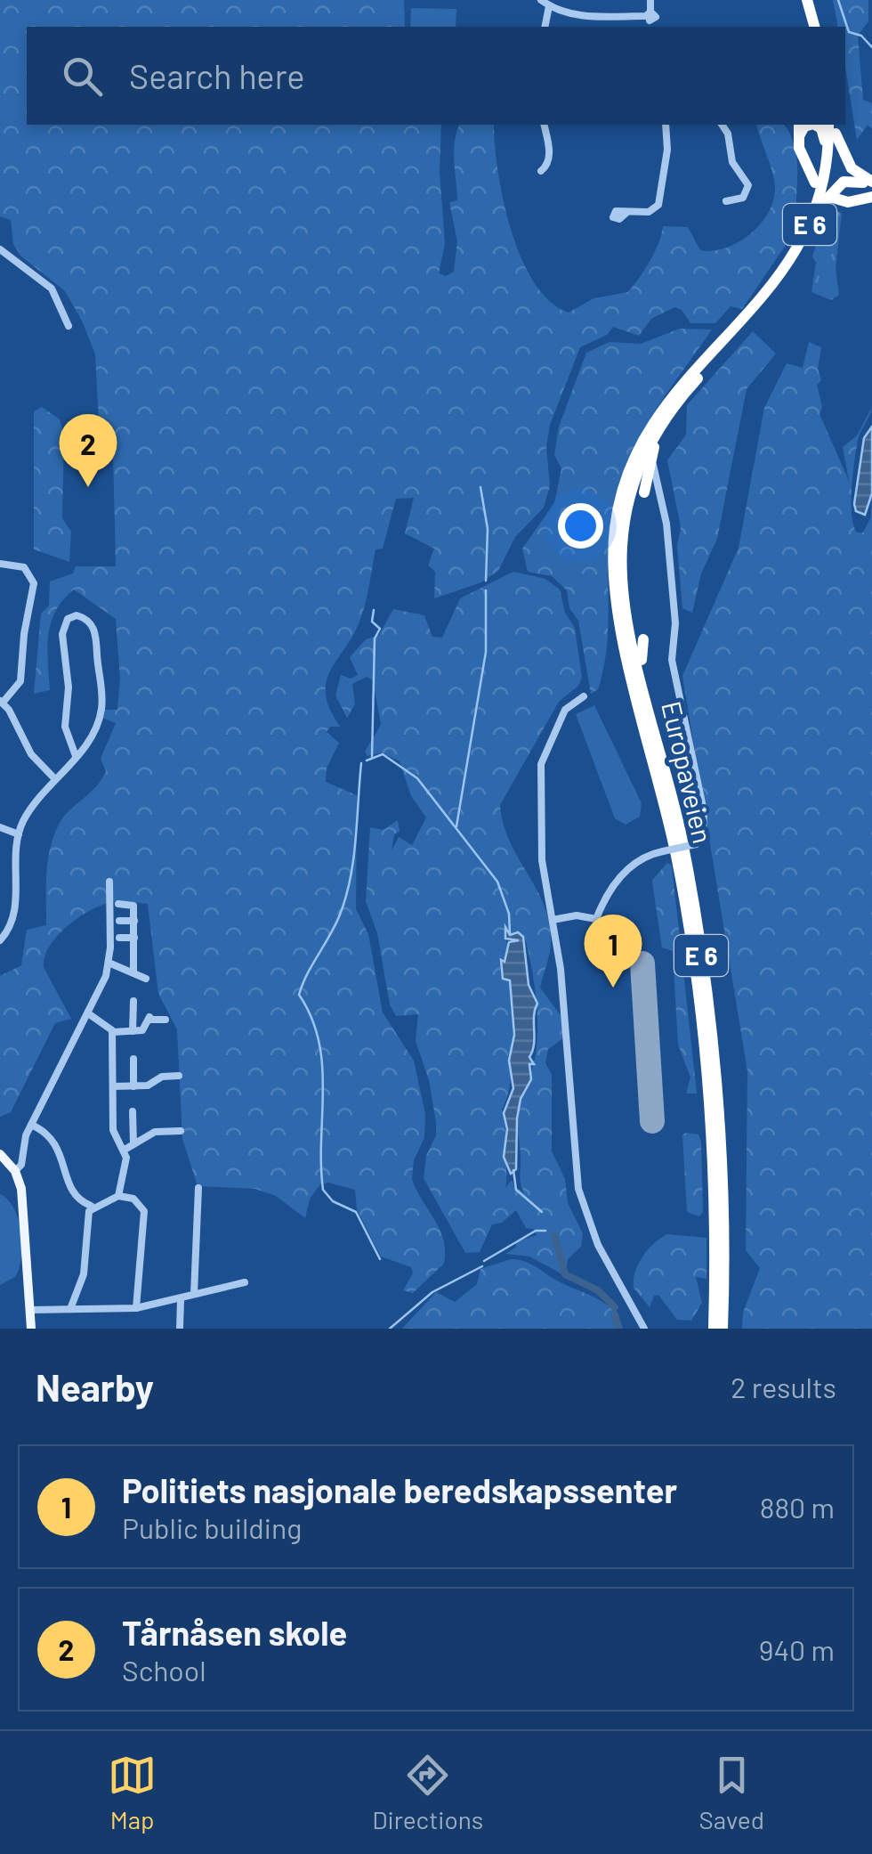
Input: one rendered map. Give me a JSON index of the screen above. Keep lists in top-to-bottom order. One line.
{"streets":{"highway":["E 6","Europaveien"]},"crossings":[["E 6","Europaveien"]],"page":{"search":"Search here","pins":["2","1"],"heading":["Nearby","2 results"],"list":[{"mark":"1","name":"Politiets nasjonale beredskapssenter","note":"Public building","value":"880 m"},{"mark":"2","name":"Tårnåsen skole","note":"School","value":"940 m"}],"nav":["Map","Directions","Saved"]}}
